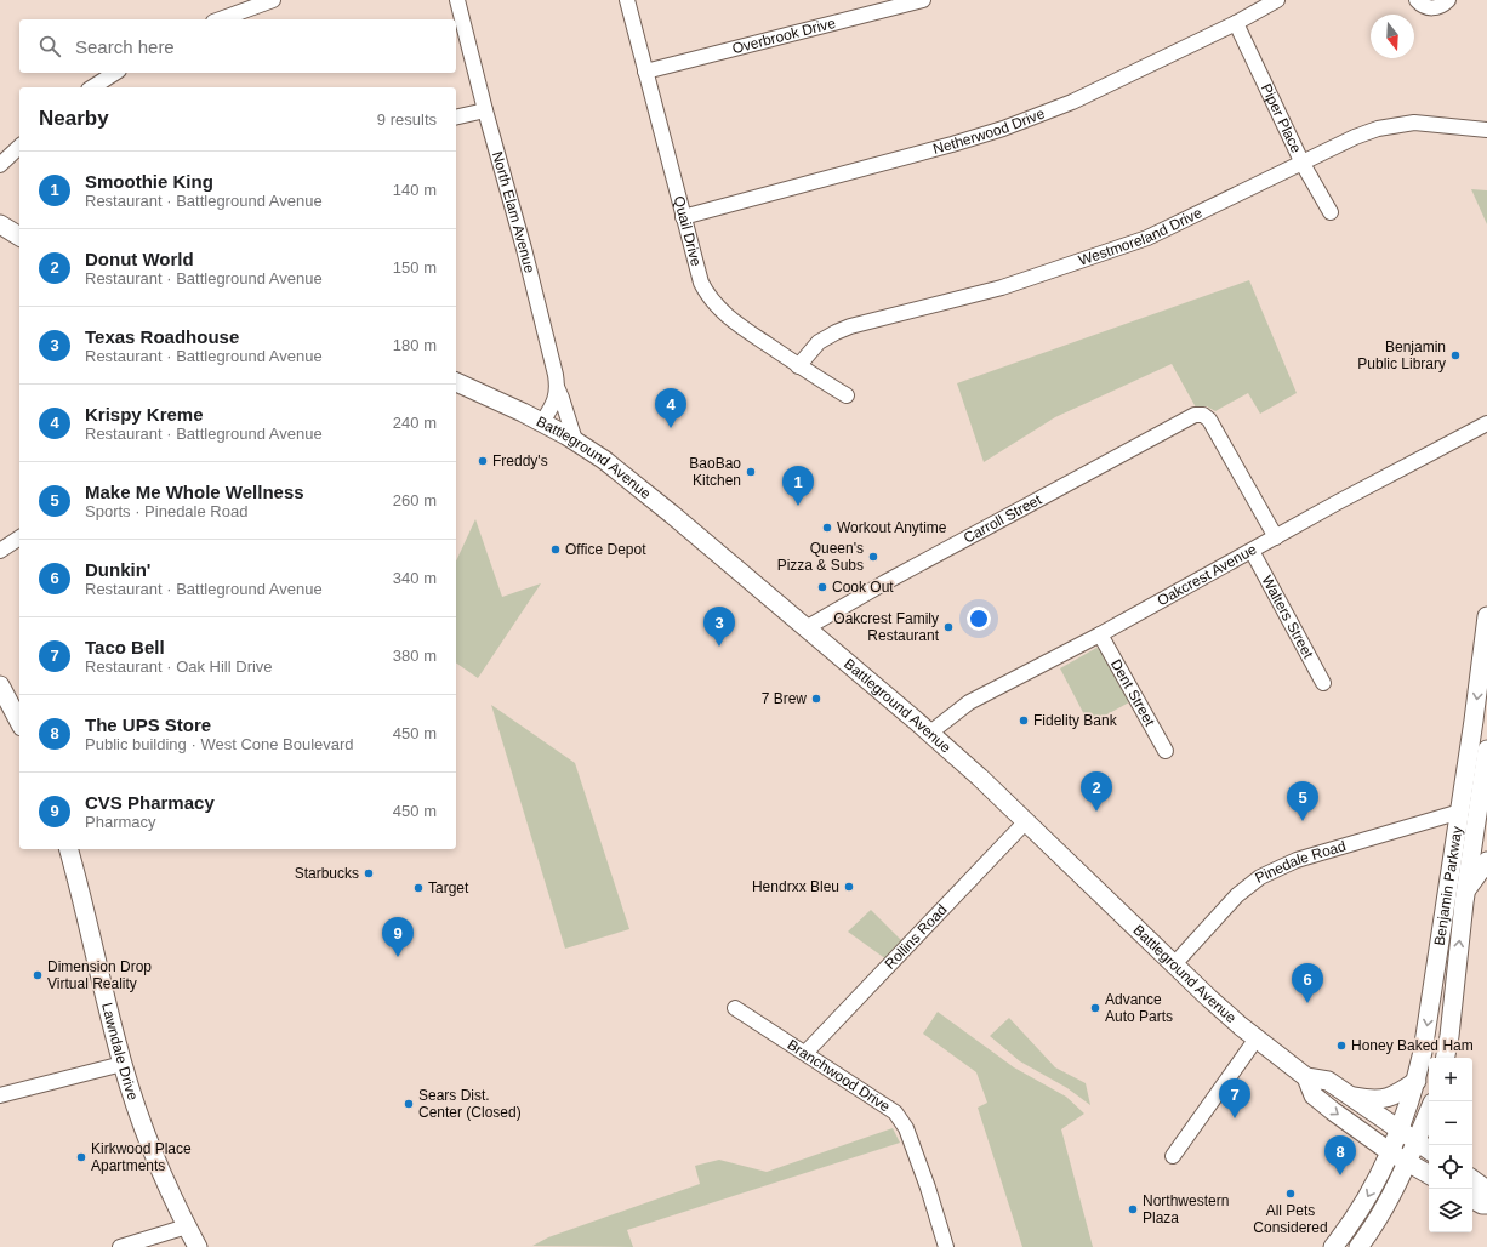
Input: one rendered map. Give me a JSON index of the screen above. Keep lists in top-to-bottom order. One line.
{"streets":{"main road":["Battleground Avenue","Benjamin Parkway","Lawndale Drive"],"street":["Overbrook Drive","Piper Place","Netherwood Drive","North Elam Avenue","Quail Drive","Westmoreland Drive","Carroll Street","Oakcrest Avenue","Walters Street","Dent Street","Pinedale Road","Rollins Road","Branchwood Drive"]},"crossings":[["Overbrook Drive","Quail Drive"],["Piper Place","Netherwood Drive"],["Piper Place","Westmoreland Drive"],["Netherwood Drive","Quail Drive"],["North Elam Avenue","Battleground Avenue"],["Quail Drive","Westmoreland Drive"],["Battleground Avenue","Carroll Street"],["Battleground Avenue","Oakcrest Avenue"],["Battleground Avenue","Pinedale Road"],["Battleground Avenue","Benjamin Parkway"],["Battleground Avenue","Rollins Road"],["Carroll Street","Oakcrest Avenue"],["Oakcrest Avenue","Walters Street"],["Oakcrest Avenue","Dent Street"],["Pinedale Road","Benjamin Parkway"],["Rollins Road","Branchwood Drive"]],"places":["Benjamin Public Library","Freddy's","BaoBao Kitchen","Workout Anytime","Office Depot","Queen's Pizza & Subs","Cook Out","Oakcrest Family Restaurant","7 Brew","Fidelity Bank","Starbucks","Hendrxx Bleu","Target","Dimension Drop Virtual Reality","Advance Auto Parts","Honey Baked Ham","Sears Dist. Center (Closed)","Kirkwood Place Apartments","All Pets Considered","Northwestern Plaza"],"north":"bottom","page":{"search":"Search here","heading":["Nearby","9 results"],"list":[{"mark":"1","name":"Smoothie King","note":"Restaurant · Battleground Avenue","value":"140 m"},{"mark":"2","name":"Donut World","note":"Restaurant · Battleground Avenue","value":"150 m"},{"mark":"3","name":"Texas Roadhouse","note":"Restaurant · Battleground Avenue","value":"180 m"},{"mark":"4","name":"Krispy Kreme","note":"Restaurant · Battleground Avenue","value":"240 m"},{"mark":"5","name":"Make Me Whole Wellness","note":"Sports · Pinedale Road","value":"260 m"},{"mark":"6","name":"Dunkin'","note":"Restaurant · Battleground Avenue","value":"340 m"},{"mark":"7","name":"Taco Bell","note":"Restaurant · Oak Hill Drive","value":"380 m"},{"mark":"8","name":"The UPS Store","note":"Public building · West Cone Boulevard","value":"450 m"},{"mark":"9","name":"CVS Pharmacy","note":"Pharmacy","value":"450 m"}],"pins":["4","1","3","2","5","9","6","7","8"],"map_buttons":["+","−"]}}
